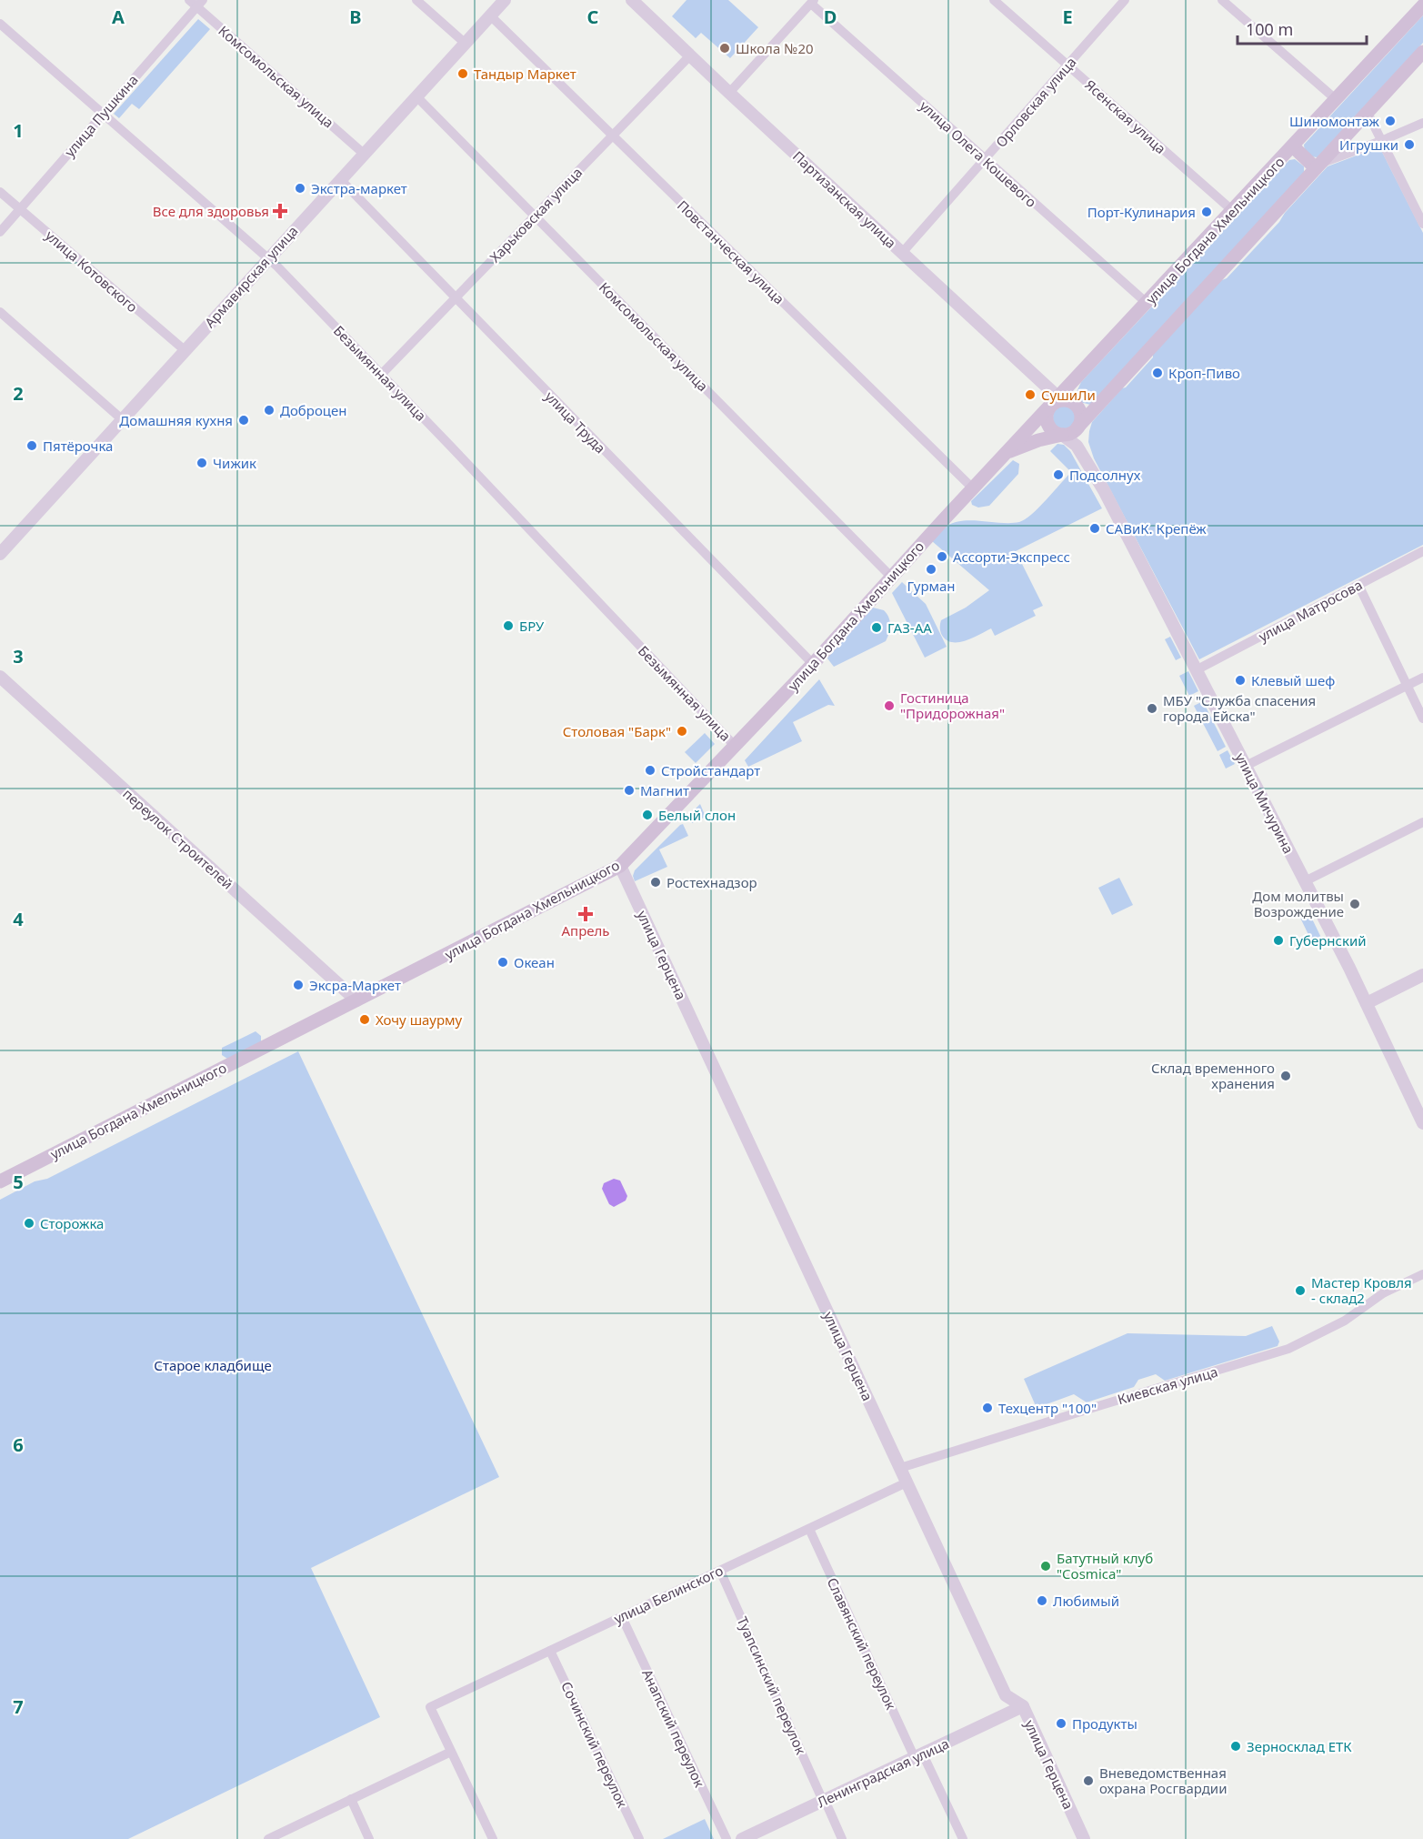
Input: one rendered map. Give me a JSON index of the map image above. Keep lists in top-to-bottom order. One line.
{"streets":{"main road":["улица Богдана Хмельницкого"],"street":["Комсомольская улица","Орловская улица","улица Пушкина","Ясенская улица","улица Олега Кошевого","Партизанская улица","Харьковская улица","Повстанческая улица","улица Котовского","Армавирская улица","Безымянная улица","улица Труда","улица Матросова","улица Мичурина","переулок Строителей","улица Герцена","Киевская улица","улица Белинского","Славянский переулок","Туапсинский переулок","Анапский переулок","Сочинский переулок","Ленинградская улица"]},"crossings":[["Комсомольская улица","улица Пушкина"],["Комсомольская улица","Харьковская улица"],["Комсомольская улица","улица Богдана Хмельницкого"],["Комсомольская улица","Армавирская улица"],["Орловская улица","Ясенская улица"],["Орловская улица","улица Олега Кошевого"],["Орловская улица","Партизанская улица"],["улица Пушкина","улица Котовского"],["улица Пушкина","Безымянная улица"],["Ясенская улица","улица Богдана Хмельницкого"],["улица Олега Кошевого","улица Богдана Хмельницкого"],["Партизанская улица","Харьковская улица"],["Партизанская улица","улица Богдана Хмельницкого"],["Партизанская улица","улица Мичурина"],["Харьковская улица","Повстанческая улица"],["Харьковская улица","Безымянная улица"],["Харьковская улица","улица Труда"],["улица Богдана Хмельницкого","Повстанческая улица"],["улица Богдана Хмельницкого","Безымянная улица"],["улица Богдана Хмельницкого","улица Труда"],["улица Богдана Хмельницкого","улица Мичурина"],["улица Богдана Хмельницкого","переулок Строителей"],["улица Богдана Хмельницкого","улица Герцена"],["Повстанческая улица","Армавирская улица"],["улица Котовского","Армавирская улица"],["Армавирская улица","Безымянная улица"],["Армавирская улица","улица Труда"],["улица Матросова","улица Мичурина"],["улица Герцена","Киевская улица"],["улица Герцена","улица Белинского"],["улица Герцена","Ленинградская улица"],["улица Белинского","Славянский переулок"],["улица Белинского","Туапсинский переулок"],["улица Белинского","Анапский переулок"],["улица Белинского","Сочинский переулок"],["Славянский переулок","Ленинградская улица"],["Туапсинский переулок","Ленинградская улица"]],"parks":["Старое кладбище"],"places":{"other":["Школа №20","Тандыр Маркет","Шиномонтаж","Игрушки","Экстра-маркет","Порт-Кулинария","Кроп-Пиво","СушиЛи","Доброцен","Домашняя кухня","Пятёрочка","Чижик","Подсолнух","САВиК. Крепёж","Ассорти-Экспресс","Гурман","БРУ","ГАЗ-АА","Клевый шеф","Гостиница \"Придорожная\"","МБУ \"Служба спасения города Ейска\"","Столовая \"Барк\"","Стройстандарт","Магнит","Белый слон","Ростехнадзор","Дом молитвы Возрождение","Губернский","Океан","Эксра-Маркет","Хочу шаурму","Склад временного хранения","Сторожка","Мастер Кровля - склад2","Техцентр \"100\"","Батутный клуб \"Cosmica\"","Любимый","Продукты","Зерносклад ЕТК","Вневедомственная охрана Росгвардии"],"health":["Все для здоровья","Апрель"]},"scale_bar":"100 m","grid":{"columns":["A","B","C","D","E"],"rows":["1","2","3","4","5","6","7"]}}
